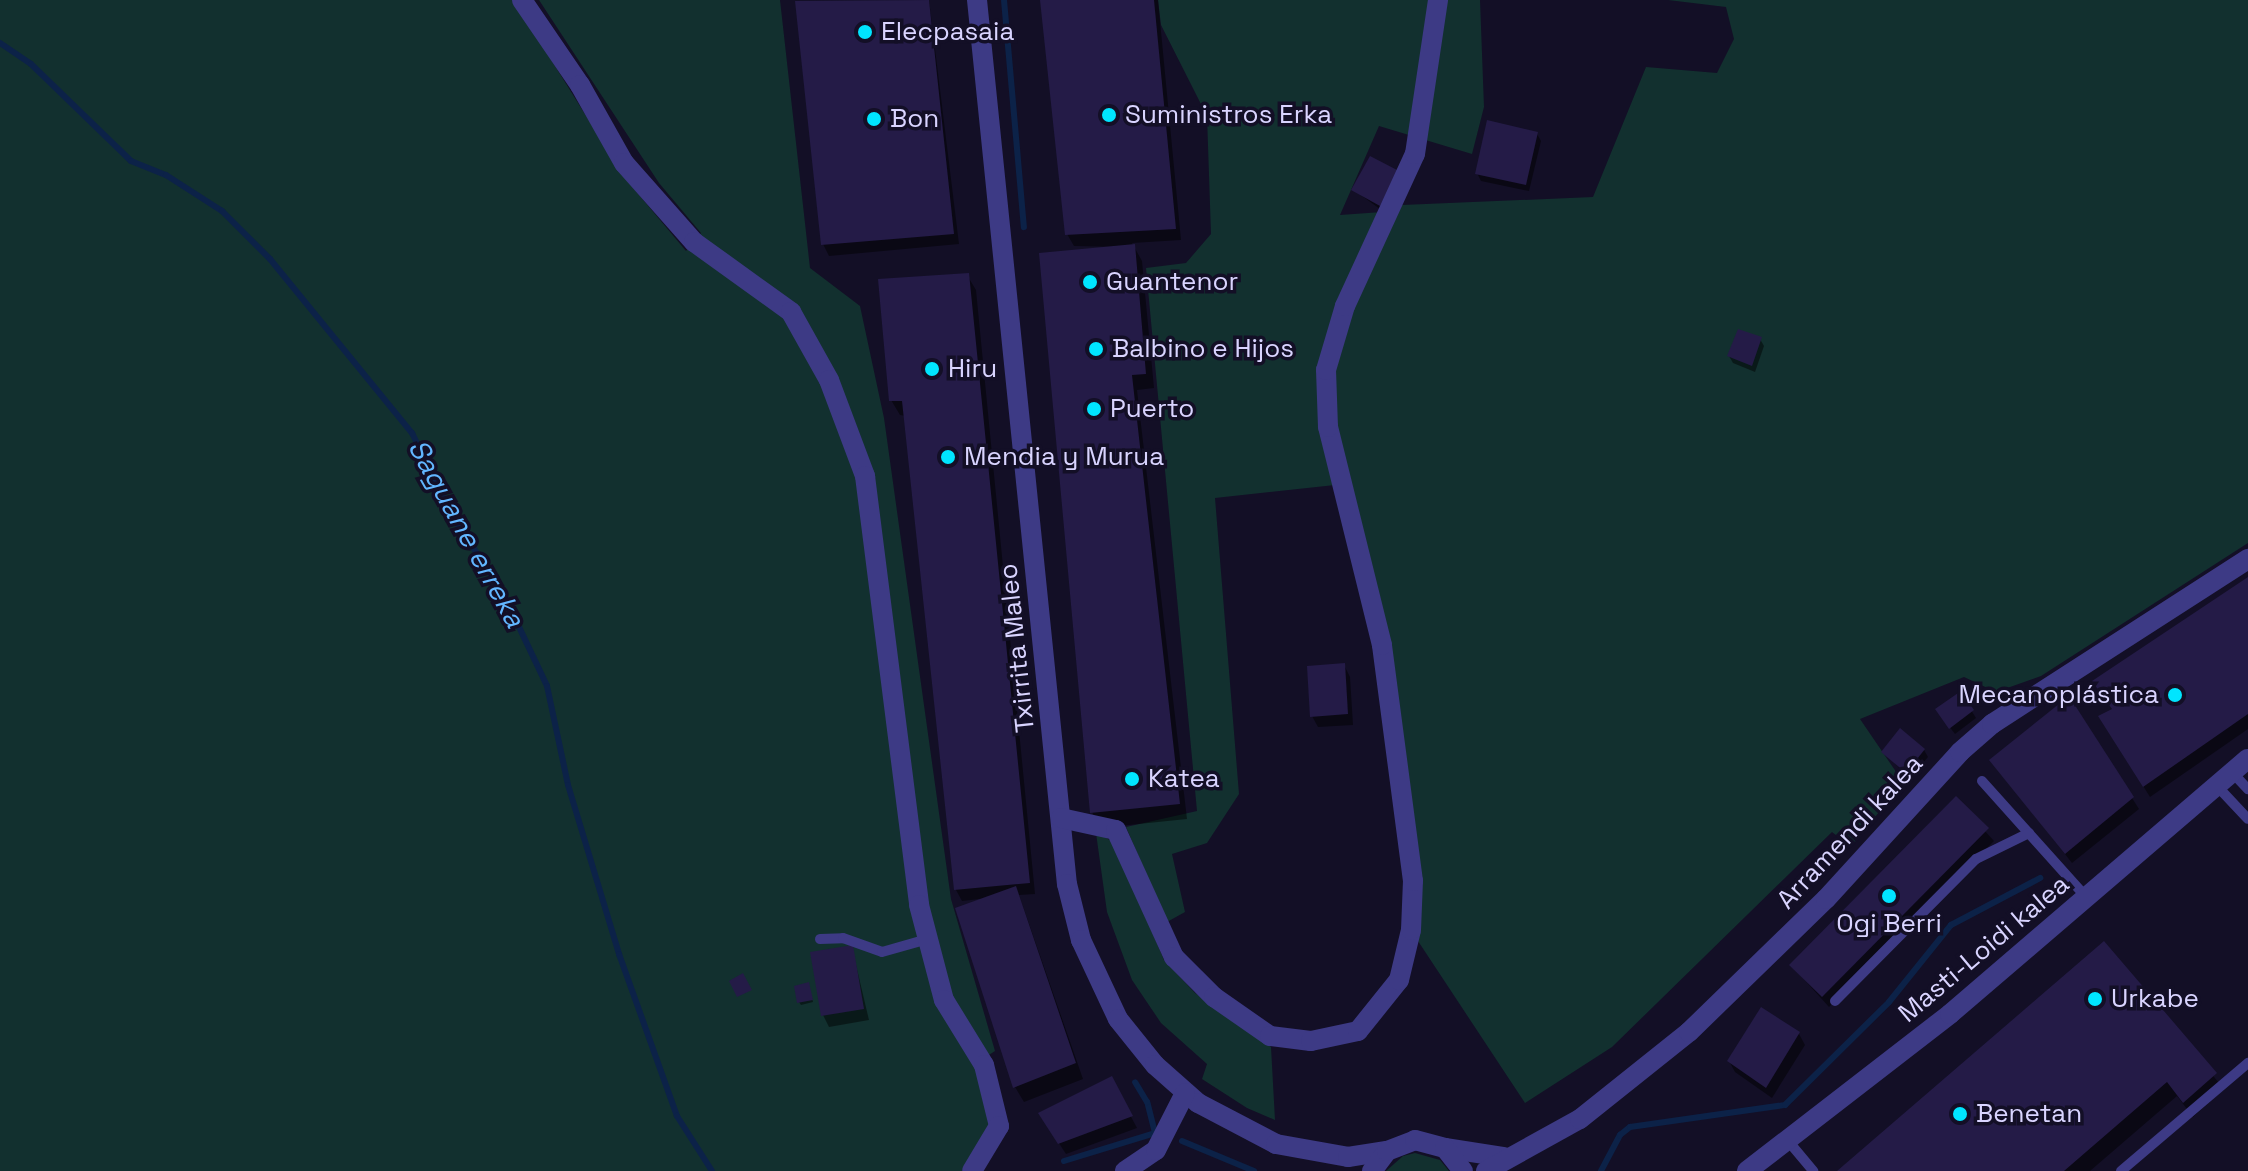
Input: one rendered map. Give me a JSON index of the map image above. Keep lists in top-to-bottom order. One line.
{"streets":{"street":["Txirrita Maleo","Arramendi kalea","Masti-Loidi kalea"]},"crossings":[["Txirrita Maleo","Arramendi kalea"]],"water":["Saguane erreka"],"places":["Elecpasaia","Suministros Erka","Bon","Guantenor","Balbino e Hijos","Hiru","Puerto","Mendia y Murua","Mecanoplástica","Katea","Ogi Berri","Urkabe","Benetan"]}
